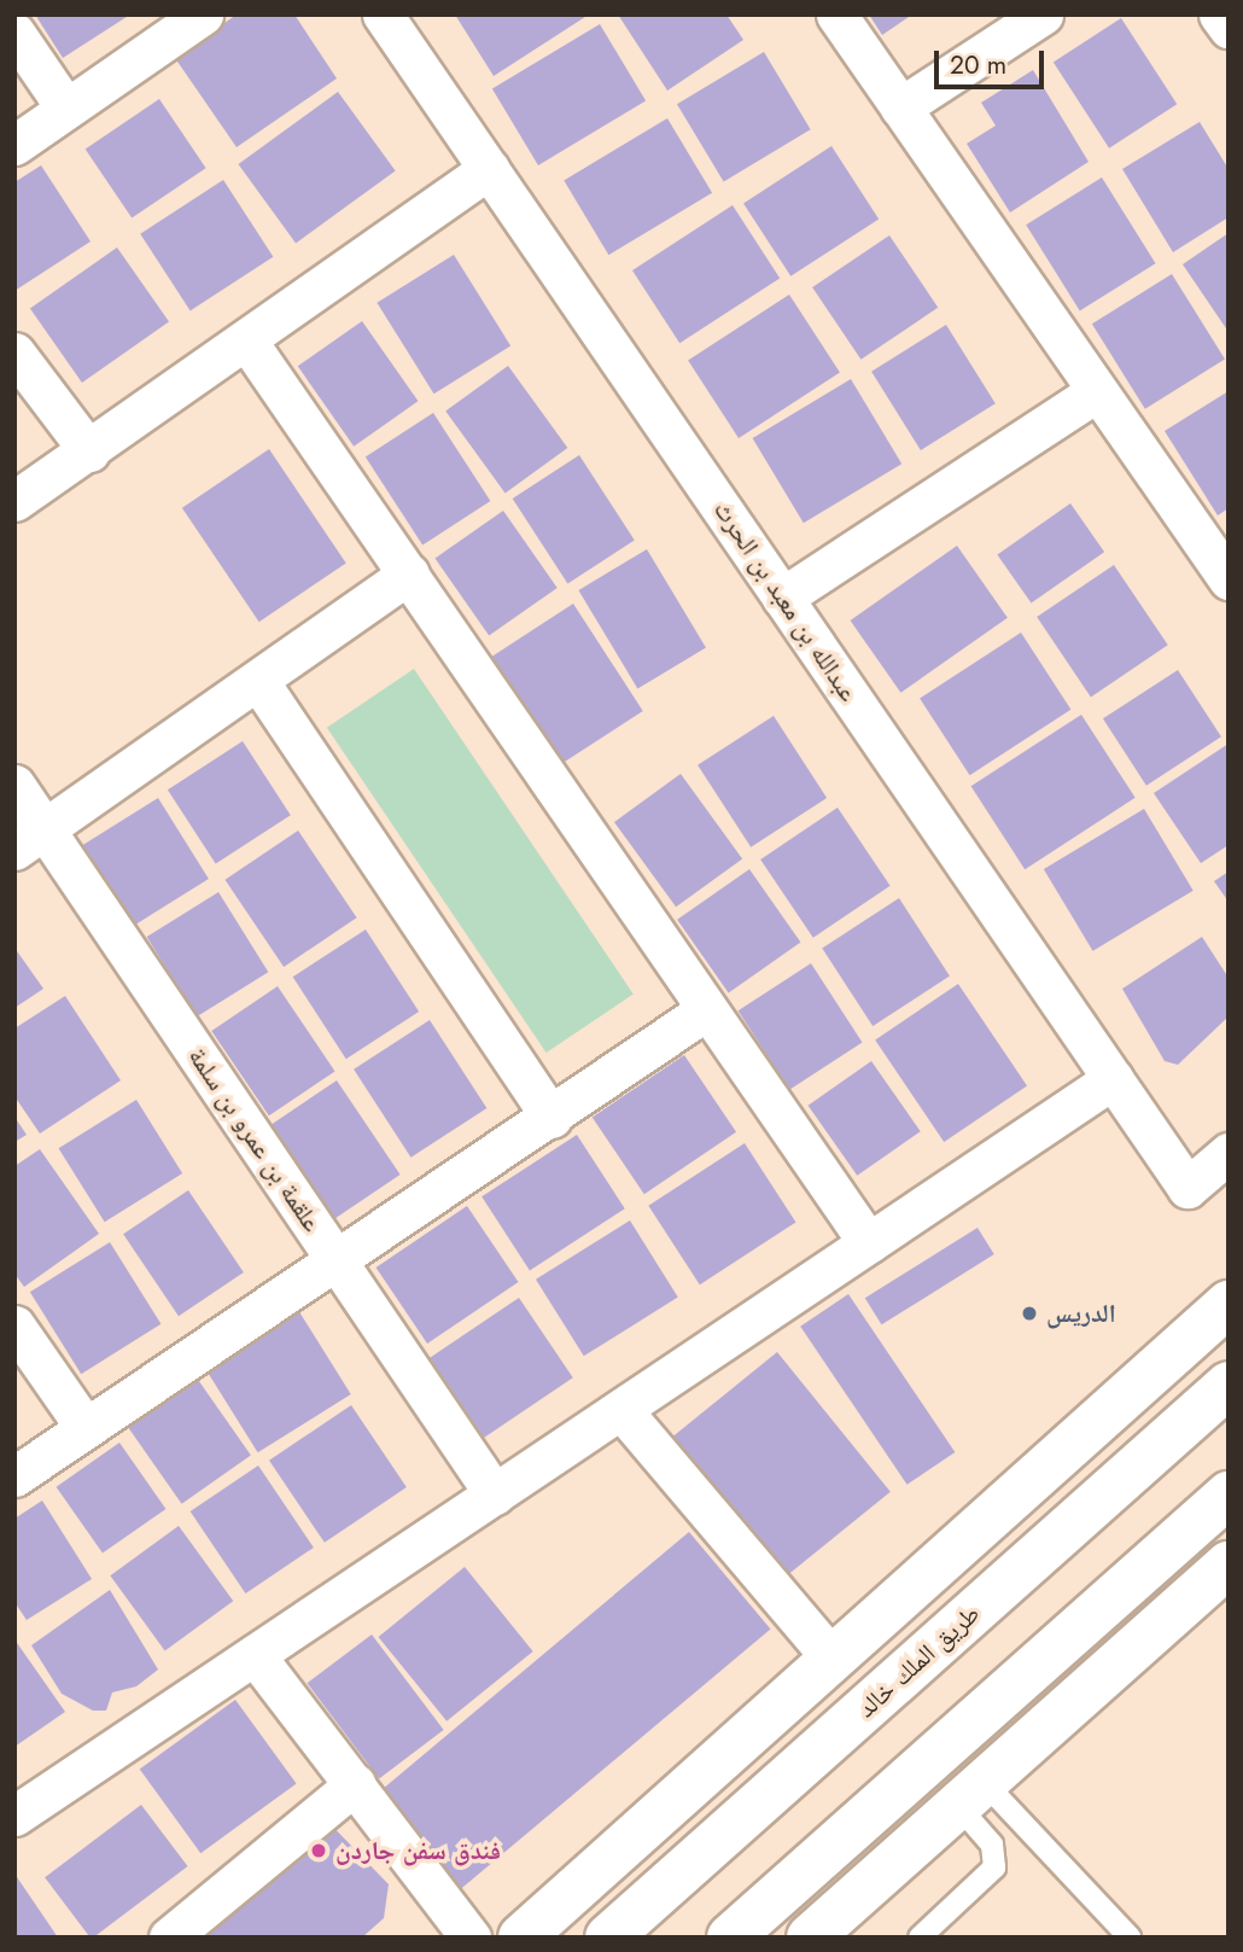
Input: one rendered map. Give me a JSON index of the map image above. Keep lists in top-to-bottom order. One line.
{"streets":{"main road":["طريق الملك خالد"],"street":["عبدالله بن معبد بن الحرث","علقمة بن عمرو بن سلمة"]},"places":["الدريس","فندق سفن جاردن"],"scale_bar":"20 m"}
